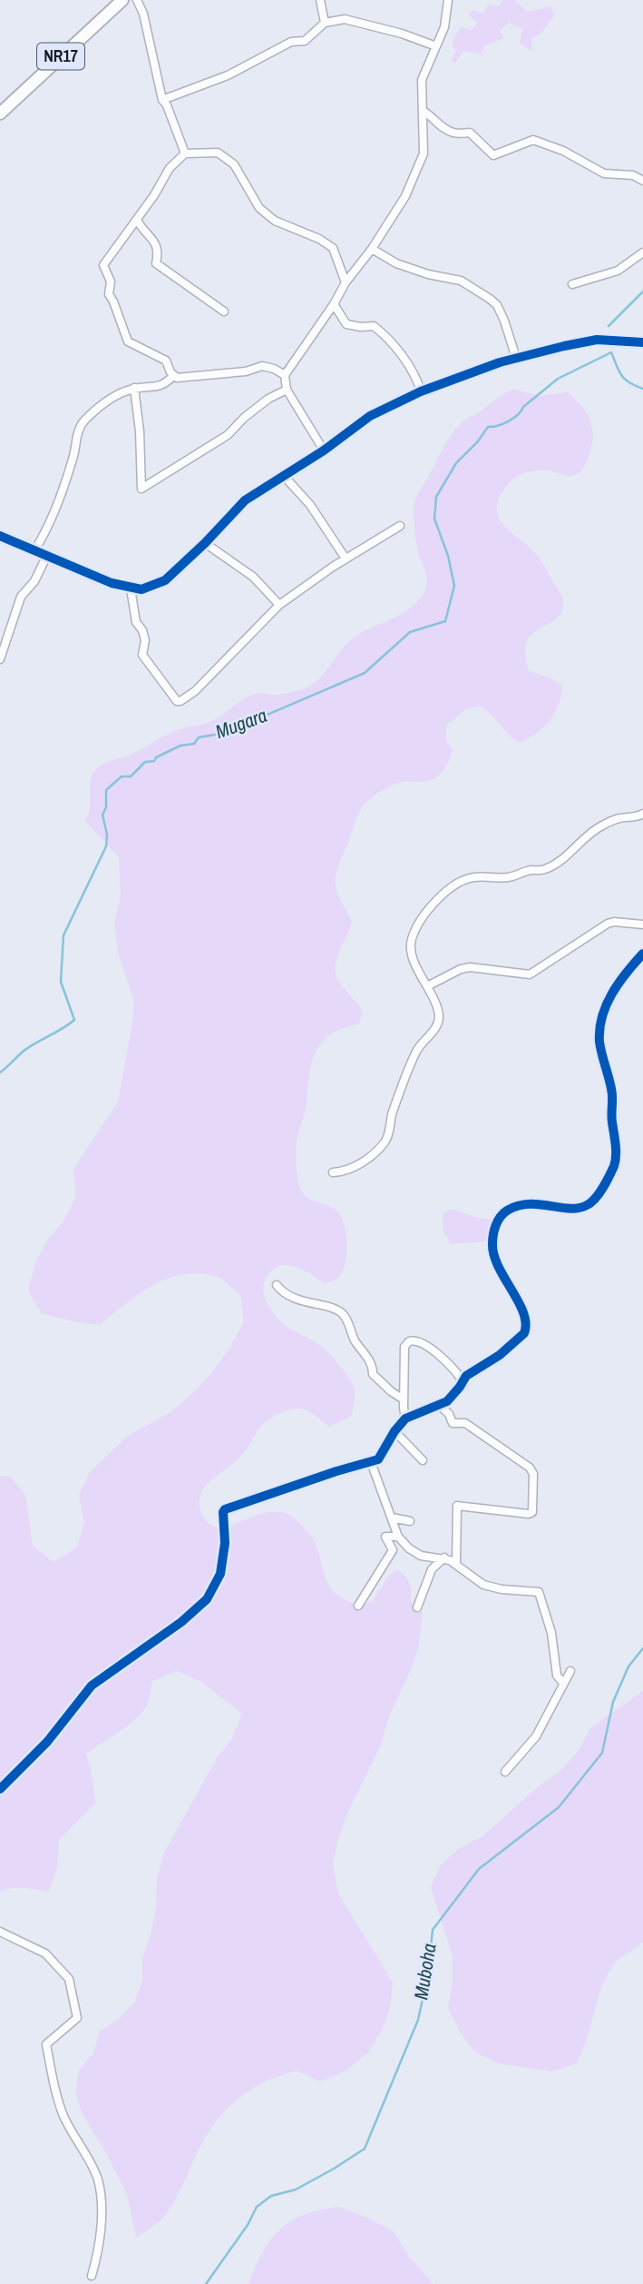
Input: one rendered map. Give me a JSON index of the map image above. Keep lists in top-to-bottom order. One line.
{"streets":{"main road":["NR17"]},"water":["Mugara","Muboha"]}
